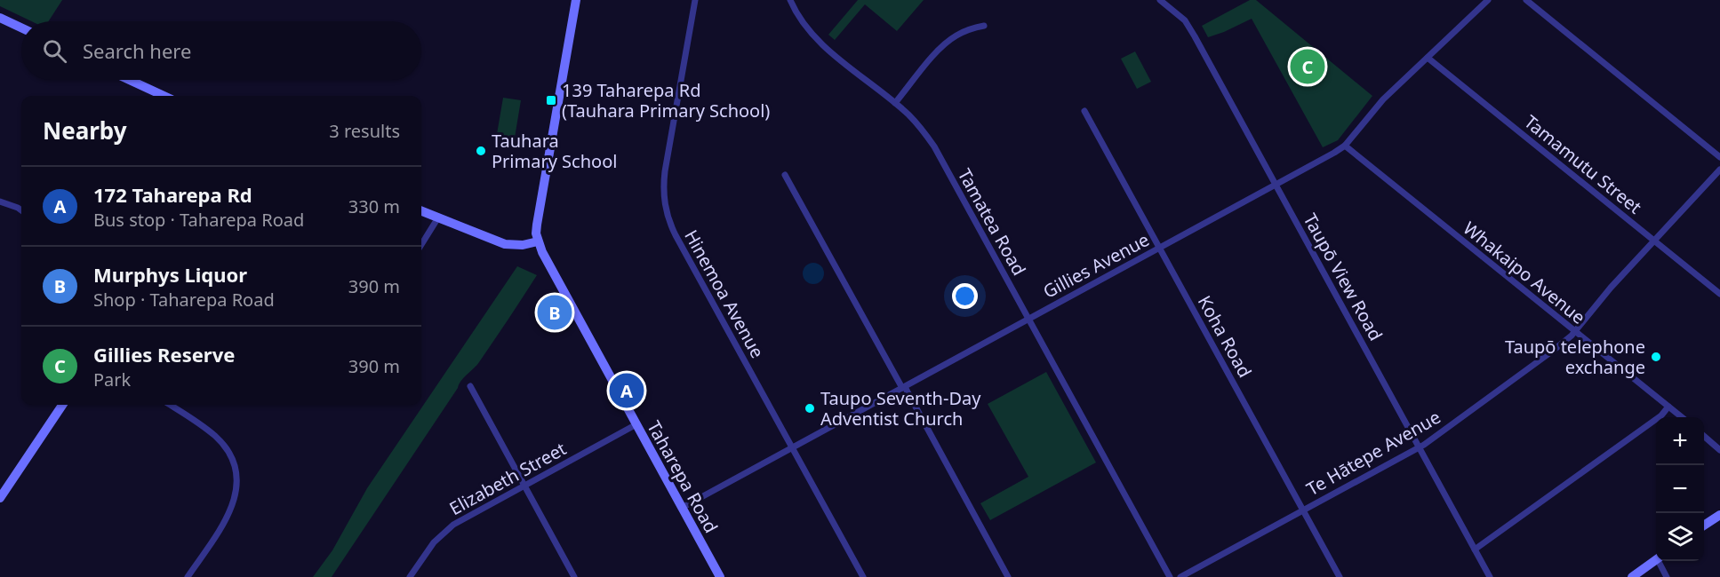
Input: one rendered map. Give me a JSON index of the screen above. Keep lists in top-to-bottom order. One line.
{"streets":{"street":["Tamamutu Street","Tamatea Road","Gillies Avenue","Whakaipo Avenue","Taupō View Road","Hinemoa Avenue","Koha Road","Te Hātepe Avenue","Taharepa Road","Elizabeth Street"]},"crossings":[["Tamamutu Street","Gillies Avenue"],["Tamamutu Street","Te Hātepe Avenue"],["Tamatea Road","Gillies Avenue"],["Gillies Avenue","Whakaipo Avenue"],["Gillies Avenue","Taupō View Road"],["Gillies Avenue","Hinemoa Avenue"],["Gillies Avenue","Koha Road"],["Gillies Avenue","Taharepa Road"],["Whakaipo Avenue","Te Hātepe Avenue"],["Taupō View Road","Te Hātepe Avenue"],["Koha Road","Te Hātepe Avenue"],["Taharepa Road","Elizabeth Street"]],"places":{"transit":["139 Taharepa Rd (Tauhara Primary School)"],"other":["Tauhara Primary School","Taupō telephone exchange","Taupo Seventh-Day Adventist Church"]},"page":{"search":"Search here","pins":["C","B","A"],"heading":["Nearby","3 results"],"list":[{"mark":"A","name":"172 Taharepa Rd","note":"Bus stop · Taharepa Road","value":"330 m"},{"mark":"B","name":"Murphys Liquor","note":"Shop · Taharepa Road","value":"390 m"},{"mark":"C","name":"Gillies Reserve","note":"Park","value":"390 m"}],"map_buttons":["+","−"]}}
